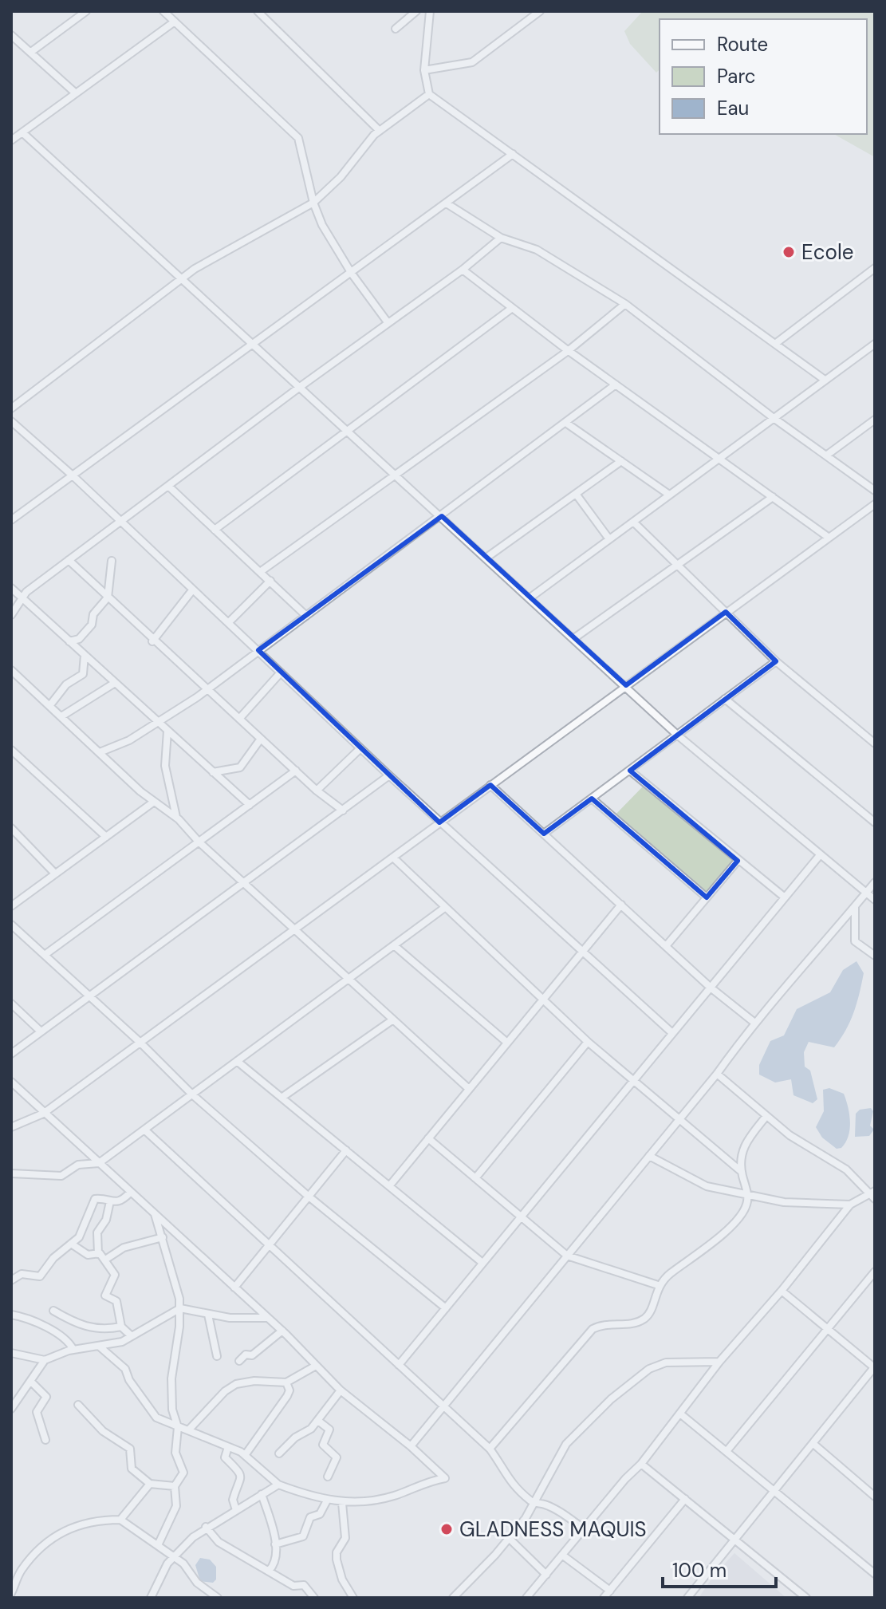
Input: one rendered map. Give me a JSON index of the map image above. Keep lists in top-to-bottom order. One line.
{"places":["Ecole","GLADNESS MAQUIS"],"legend":["Route","Parc","Eau"],"scale_bar":"100 m"}
